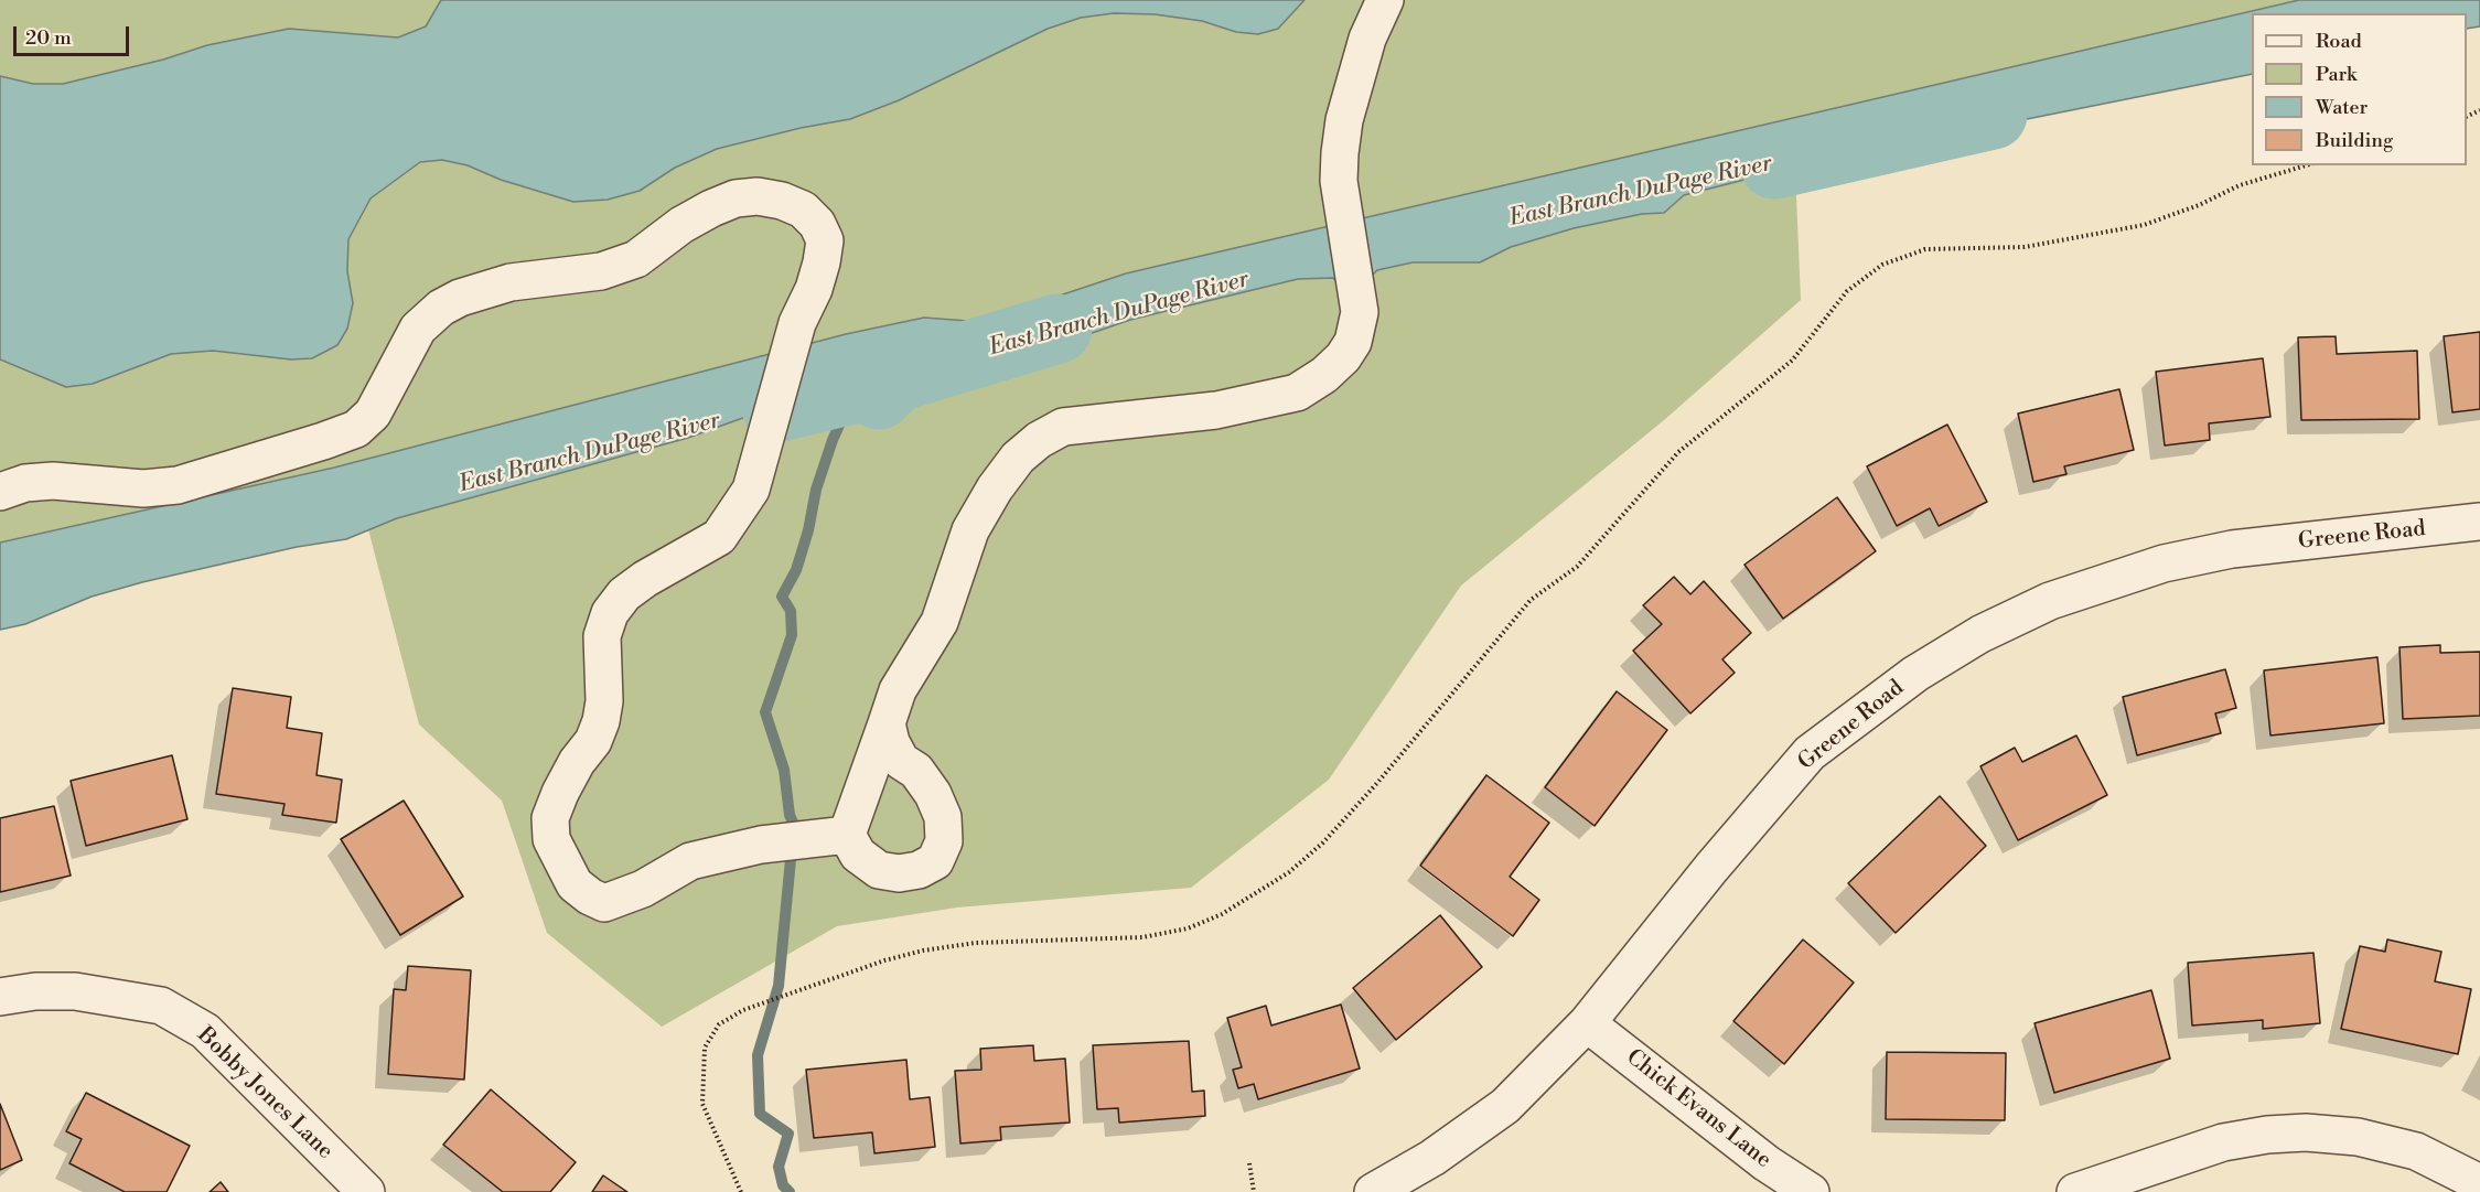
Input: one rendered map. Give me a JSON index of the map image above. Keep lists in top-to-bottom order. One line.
{"streets":{"street":["Greene Road","Bobby Jones Lane","Chick Evans Lane"]},"crossings":[["Greene Road","Chick Evans Lane"]],"water":["East Branch DuPage River"],"legend":["Road","Park","Water","Building"],"scale_bar":"20 m"}
